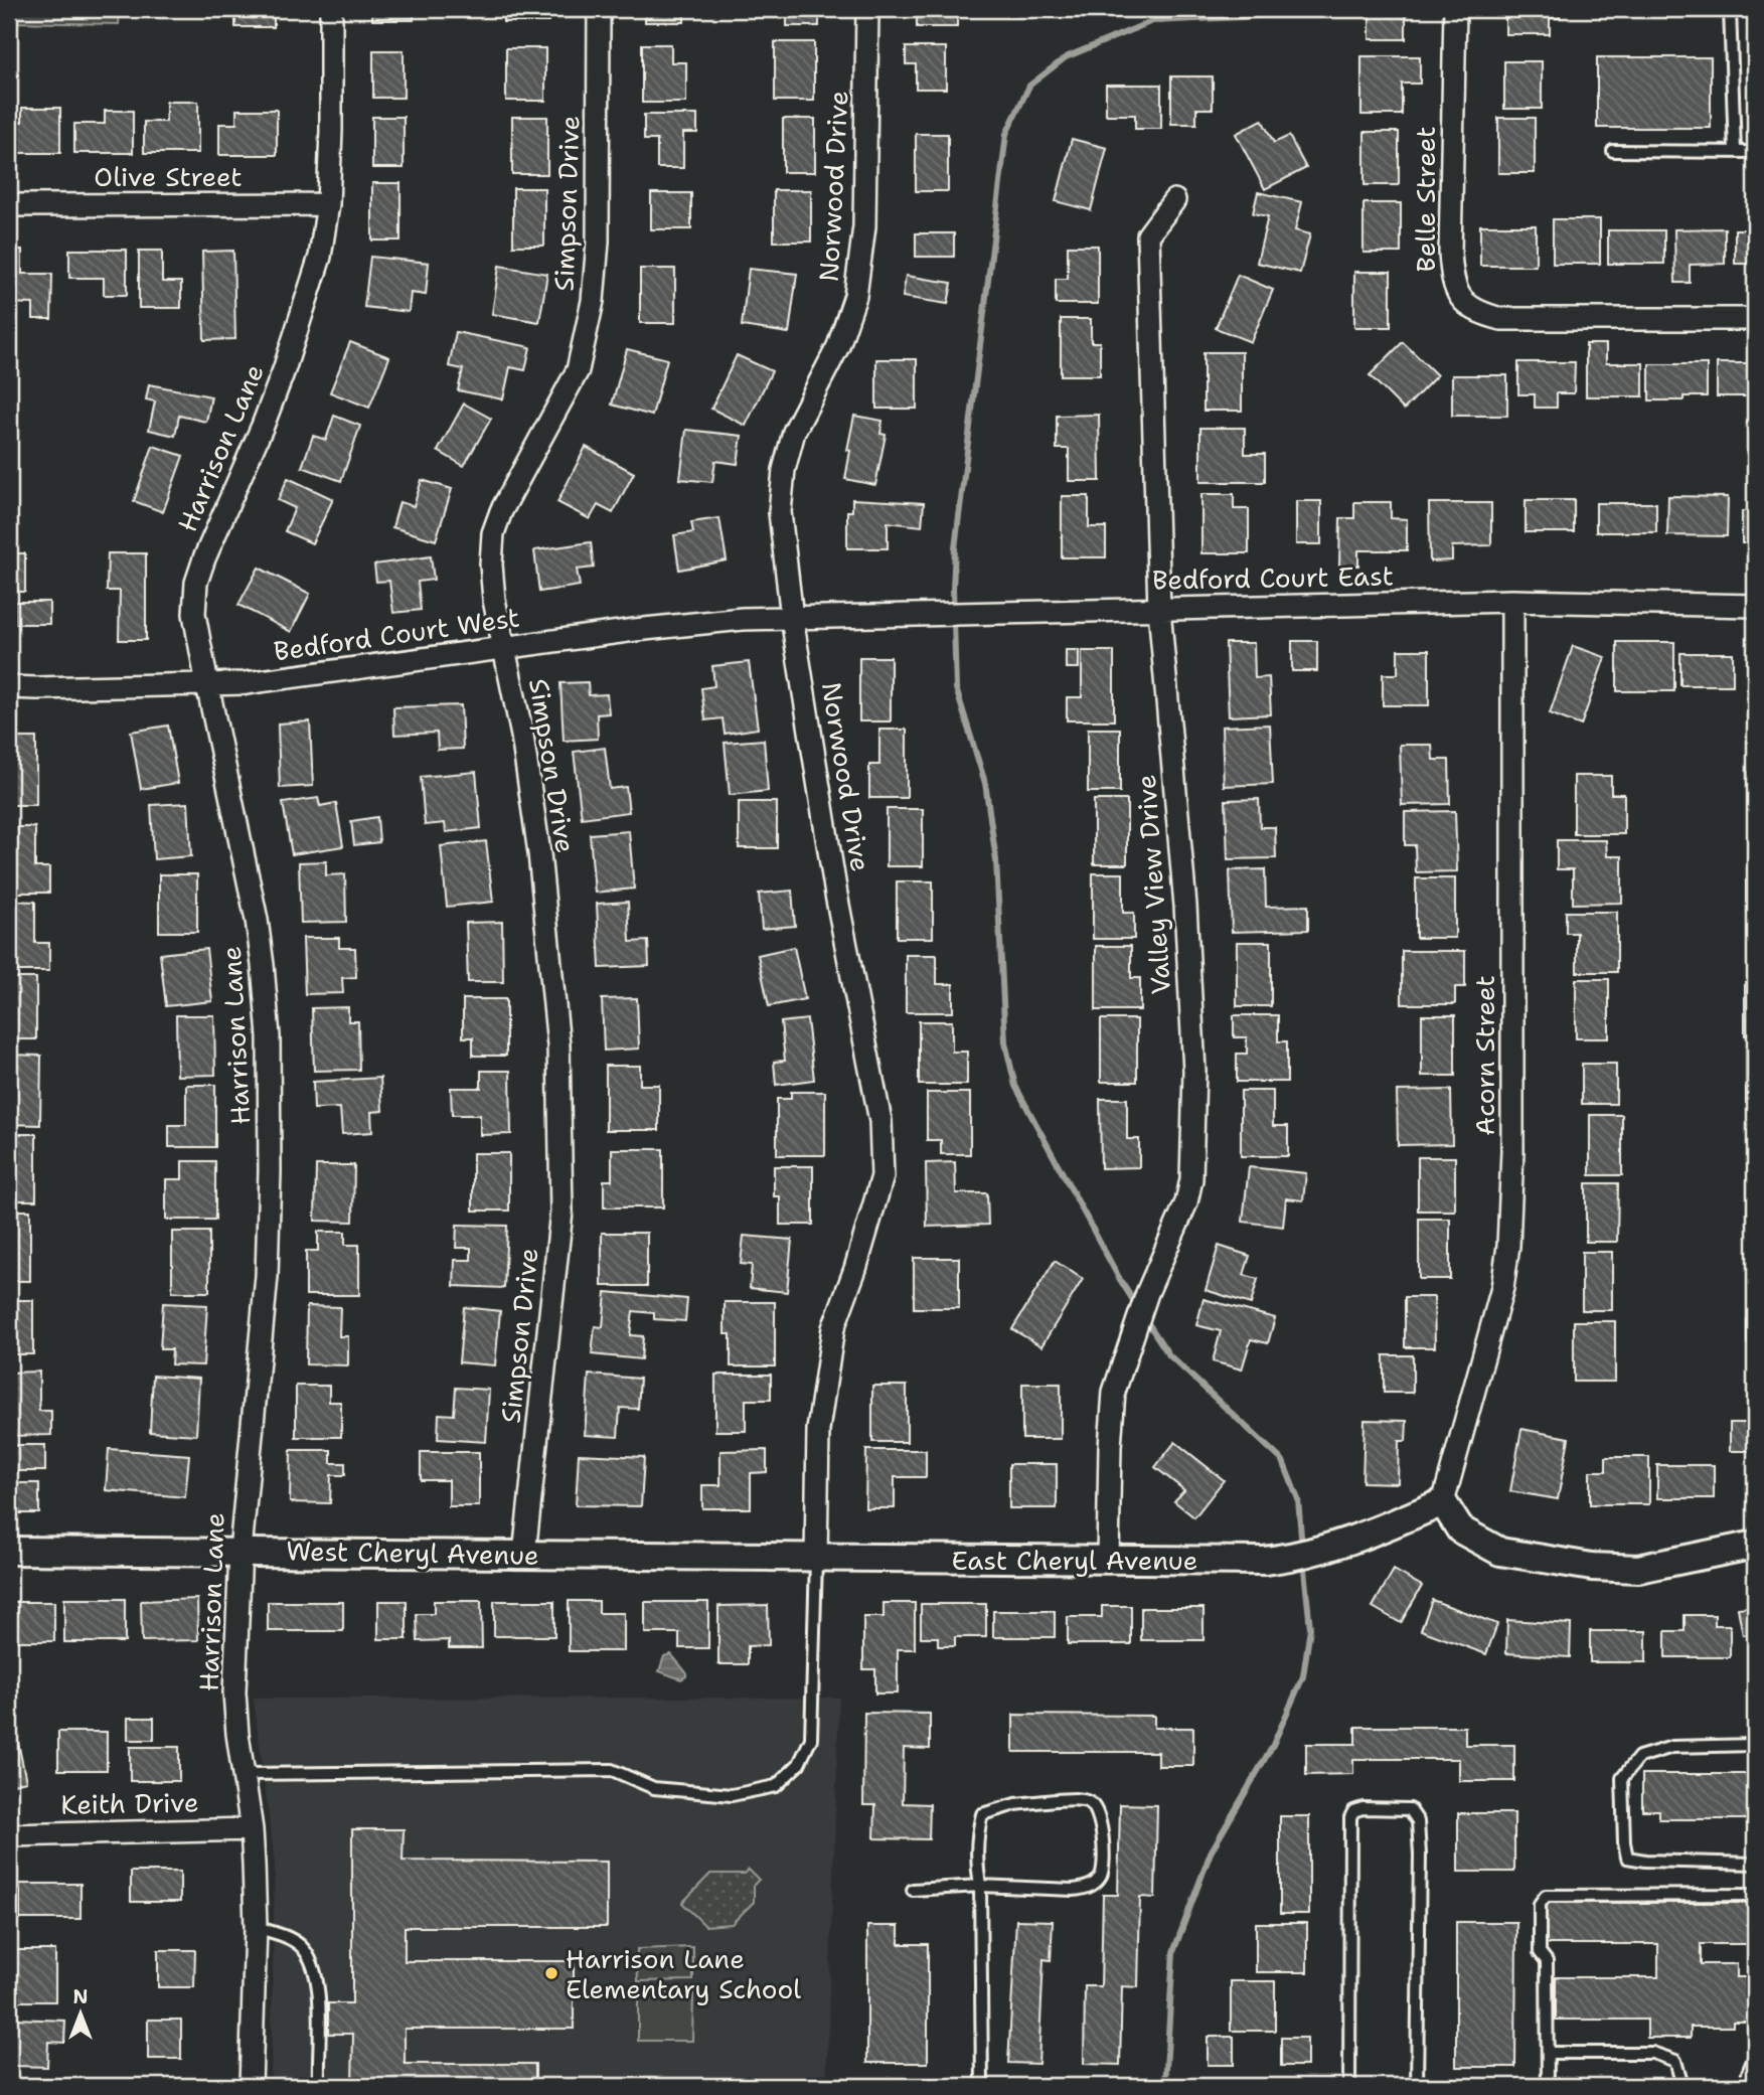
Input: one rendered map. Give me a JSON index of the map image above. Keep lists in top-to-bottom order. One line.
{"streets":{"street":["Olive Street","Norwood Drive","Belle Street","Simpson Drive","Harrison Lane","Bedford Court East","Bedford Court West","Valley View Drive","Acorn Street","West Cheryl Avenue","East Cheryl Avenue","Keith Drive"]},"crossings":[["Olive Street","Harrison Lane"],["Norwood Drive","Bedford Court East"],["Norwood Drive","Bedford Court West"],["Norwood Drive","West Cheryl Avenue"],["Norwood Drive","East Cheryl Avenue"],["Simpson Drive","Bedford Court West"],["Simpson Drive","West Cheryl Avenue"],["Harrison Lane","Bedford Court West"],["Harrison Lane","West Cheryl Avenue"],["Harrison Lane","Keith Drive"],["Bedford Court East","Bedford Court West"],["Bedford Court East","Valley View Drive"],["Bedford Court East","Acorn Street"],["Valley View Drive","East Cheryl Avenue"],["Acorn Street","East Cheryl Avenue"],["West Cheryl Avenue","East Cheryl Avenue"]],"places":["Harrison Lane Elementary School"],"north":"top"}
